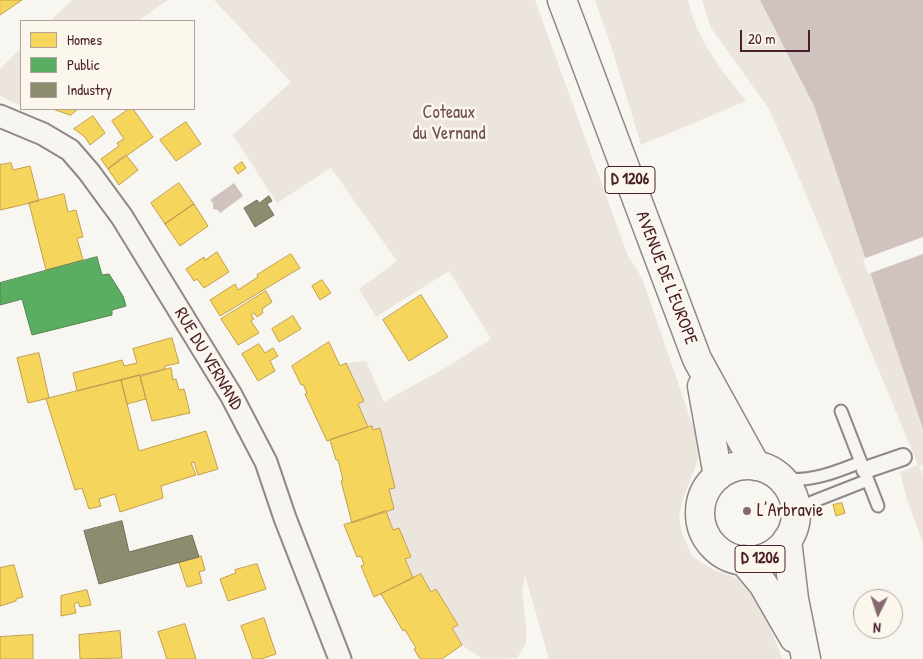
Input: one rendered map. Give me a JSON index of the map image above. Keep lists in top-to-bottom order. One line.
{"streets":{"main road":["D 1206","AVENUE DE L'EUROPE"],"street":["RUE DU VERNAND"]},"crossings":[["D 1206","AVENUE DE L'EUROPE"]],"parks":["Coteaux du Vernand"],"places":["L’Arbravie"],"legend":["Homes","Public","Industry"],"scale_bar":"20 m","north":"bottom"}
